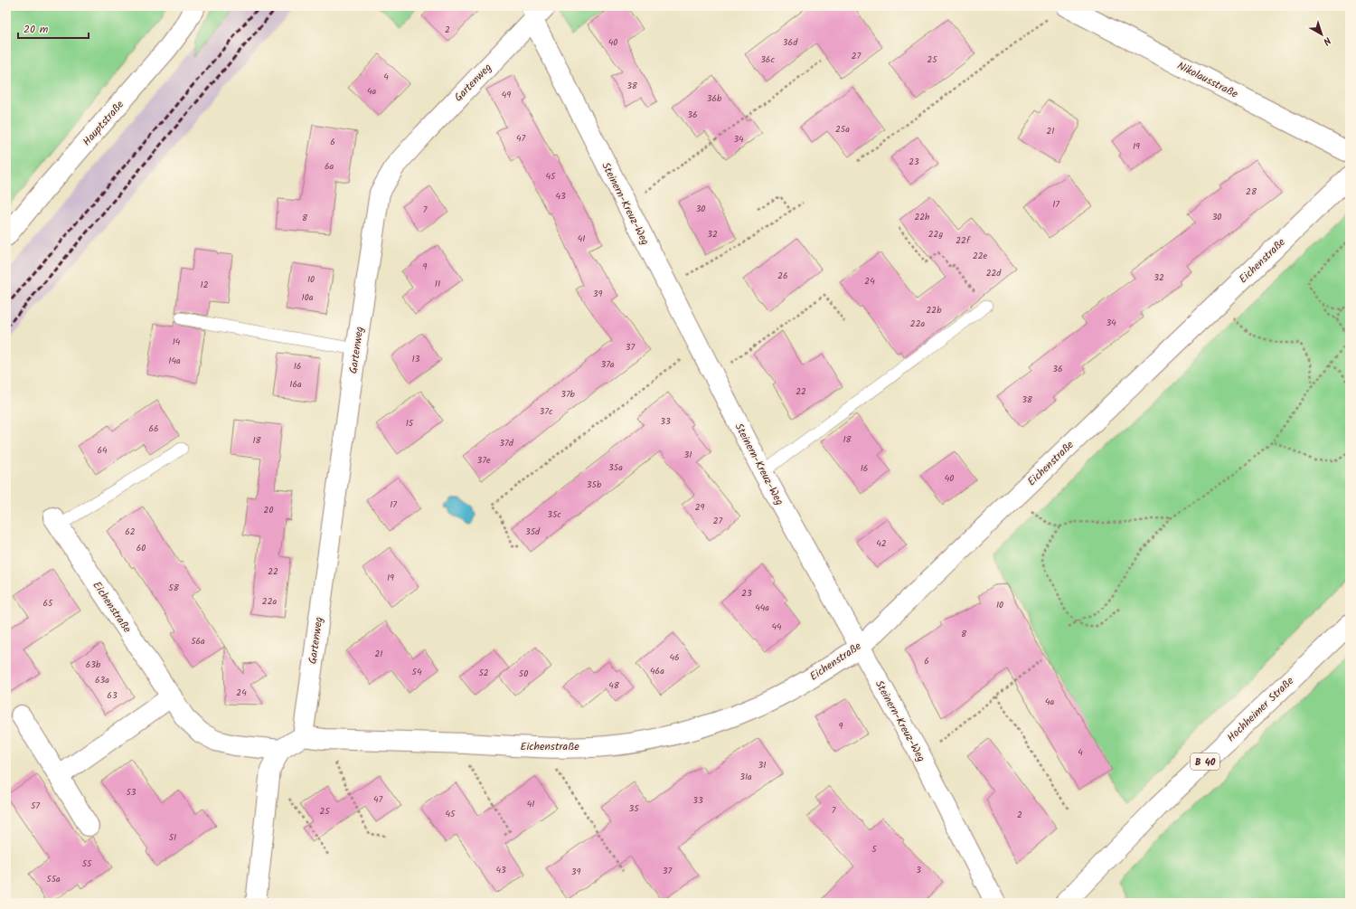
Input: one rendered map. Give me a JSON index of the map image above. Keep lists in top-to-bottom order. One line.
{"streets":{"street":["Nikolausstraße","Gartenweg","Hauptstraße","Steinern-Kreuz-Weg","Eichenstraße","Hochheimer Straße","B 40"]},"crossings":[["Gartenweg","Steinern-Kreuz-Weg"],["Gartenweg","Eichenstraße"],["Steinern-Kreuz-Weg","Eichenstraße"]],"house_numbers":["2","40","36d","27","36c","25","4","38","4a","49","36b","36","25a","21","47","34","6","19","23","6a","45","28","43","17","30","7","22h","30","8","32","22g","41","22f","22e","9","22d","26","32","10","24","11","12","39","10a","22b","34","22a","14","37","13","14a","37a","16","36","16a","22","37b","38","37c","33","15","66","18","18","37d","64","31","37e","35a","16","40","35b","17","29","20","35c","27","62","35d","42","60","22","19","58","23","22a","65","10","44a","44","8","56a","21","46","6","63b","46a","54","52","50","63a","48","24","63","4a","9","4","31","31a","53","47","33","41","57","35","7","25","45","2","51","5","55","43","3","37","39","55a"],"scale_bar":"20 m","north":"bottom right"}
